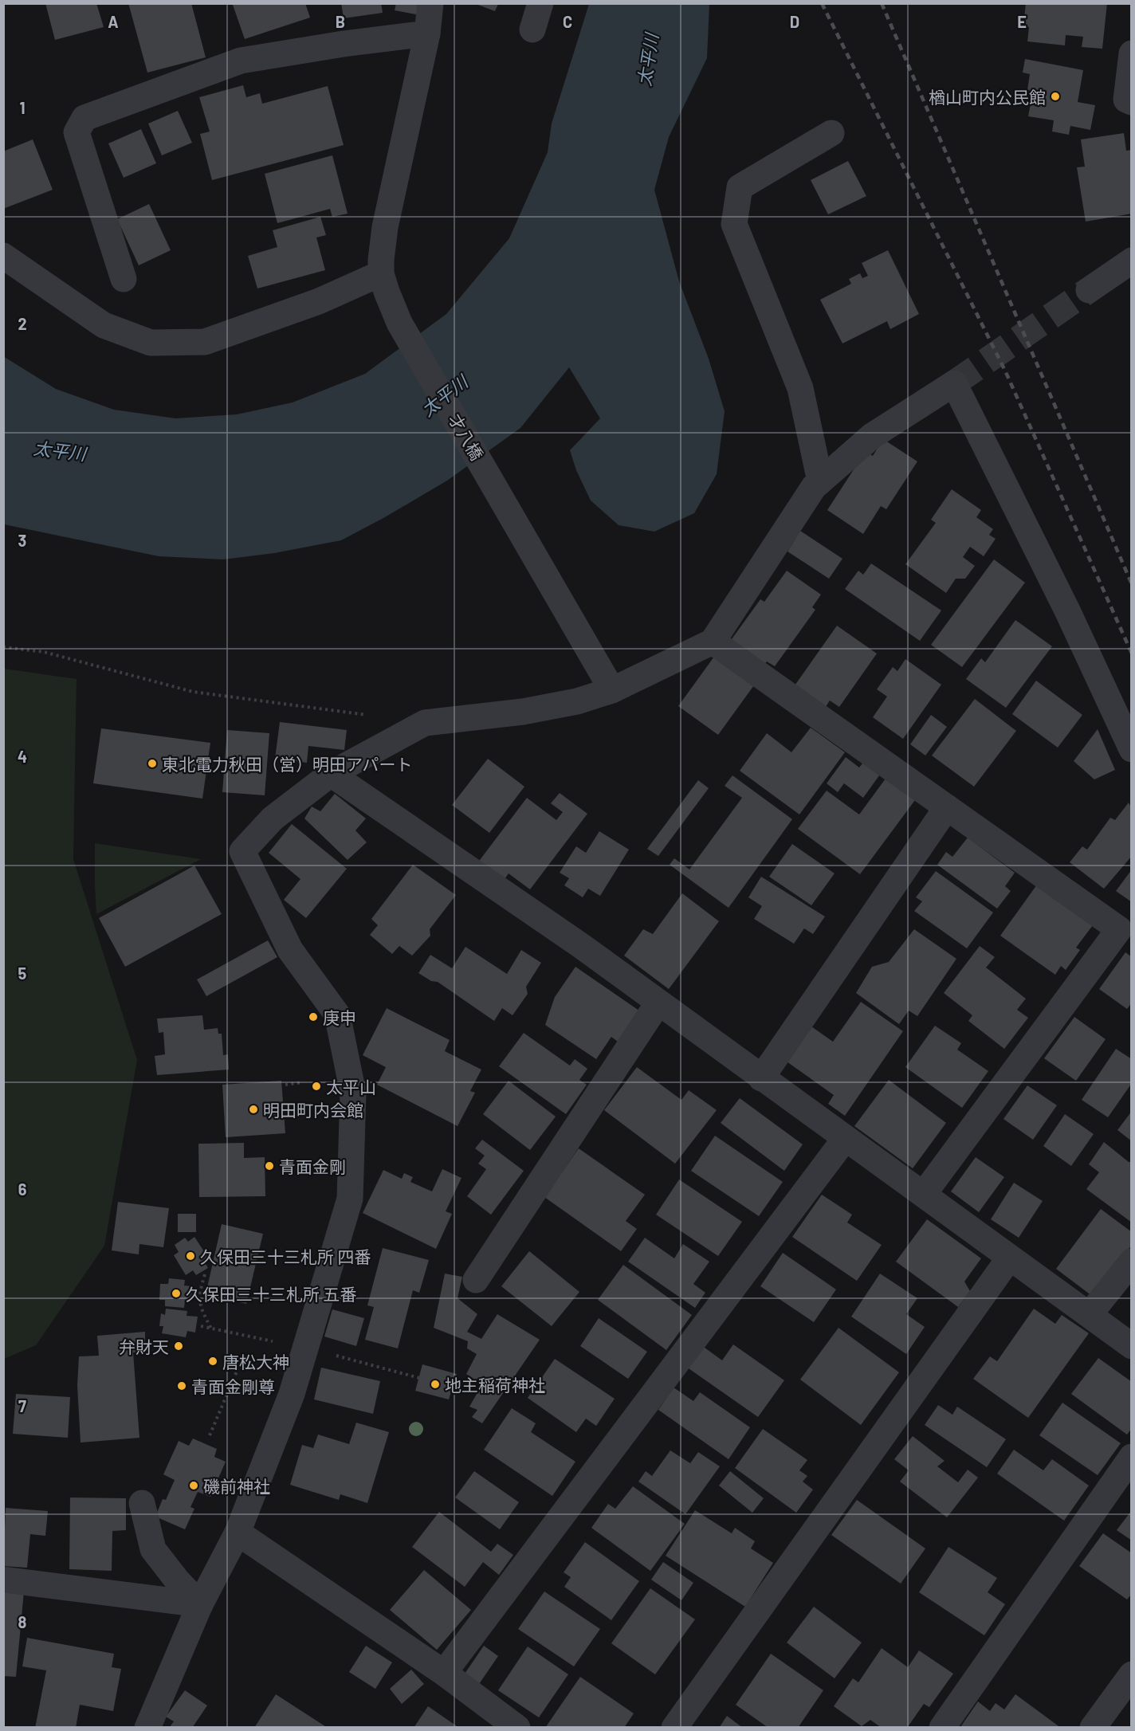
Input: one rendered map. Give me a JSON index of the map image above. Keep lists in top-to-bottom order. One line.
{"streets":{"street":["才八橋"]},"water":["太平川"],"places":["楢山町内公民館","東北電力秋田（営）明田アパート","庚申","太平山","明田町内会館","青面金剛","久保田三十三札所 四番","久保田三十三札所 五番","弁財天","唐松大神","地主稲荷神社","青面金剛尊","磯前神社"],"grid":{"columns":["A","B","C","D","E"],"rows":["1","2","3","4","5","6","7","8"]}}
